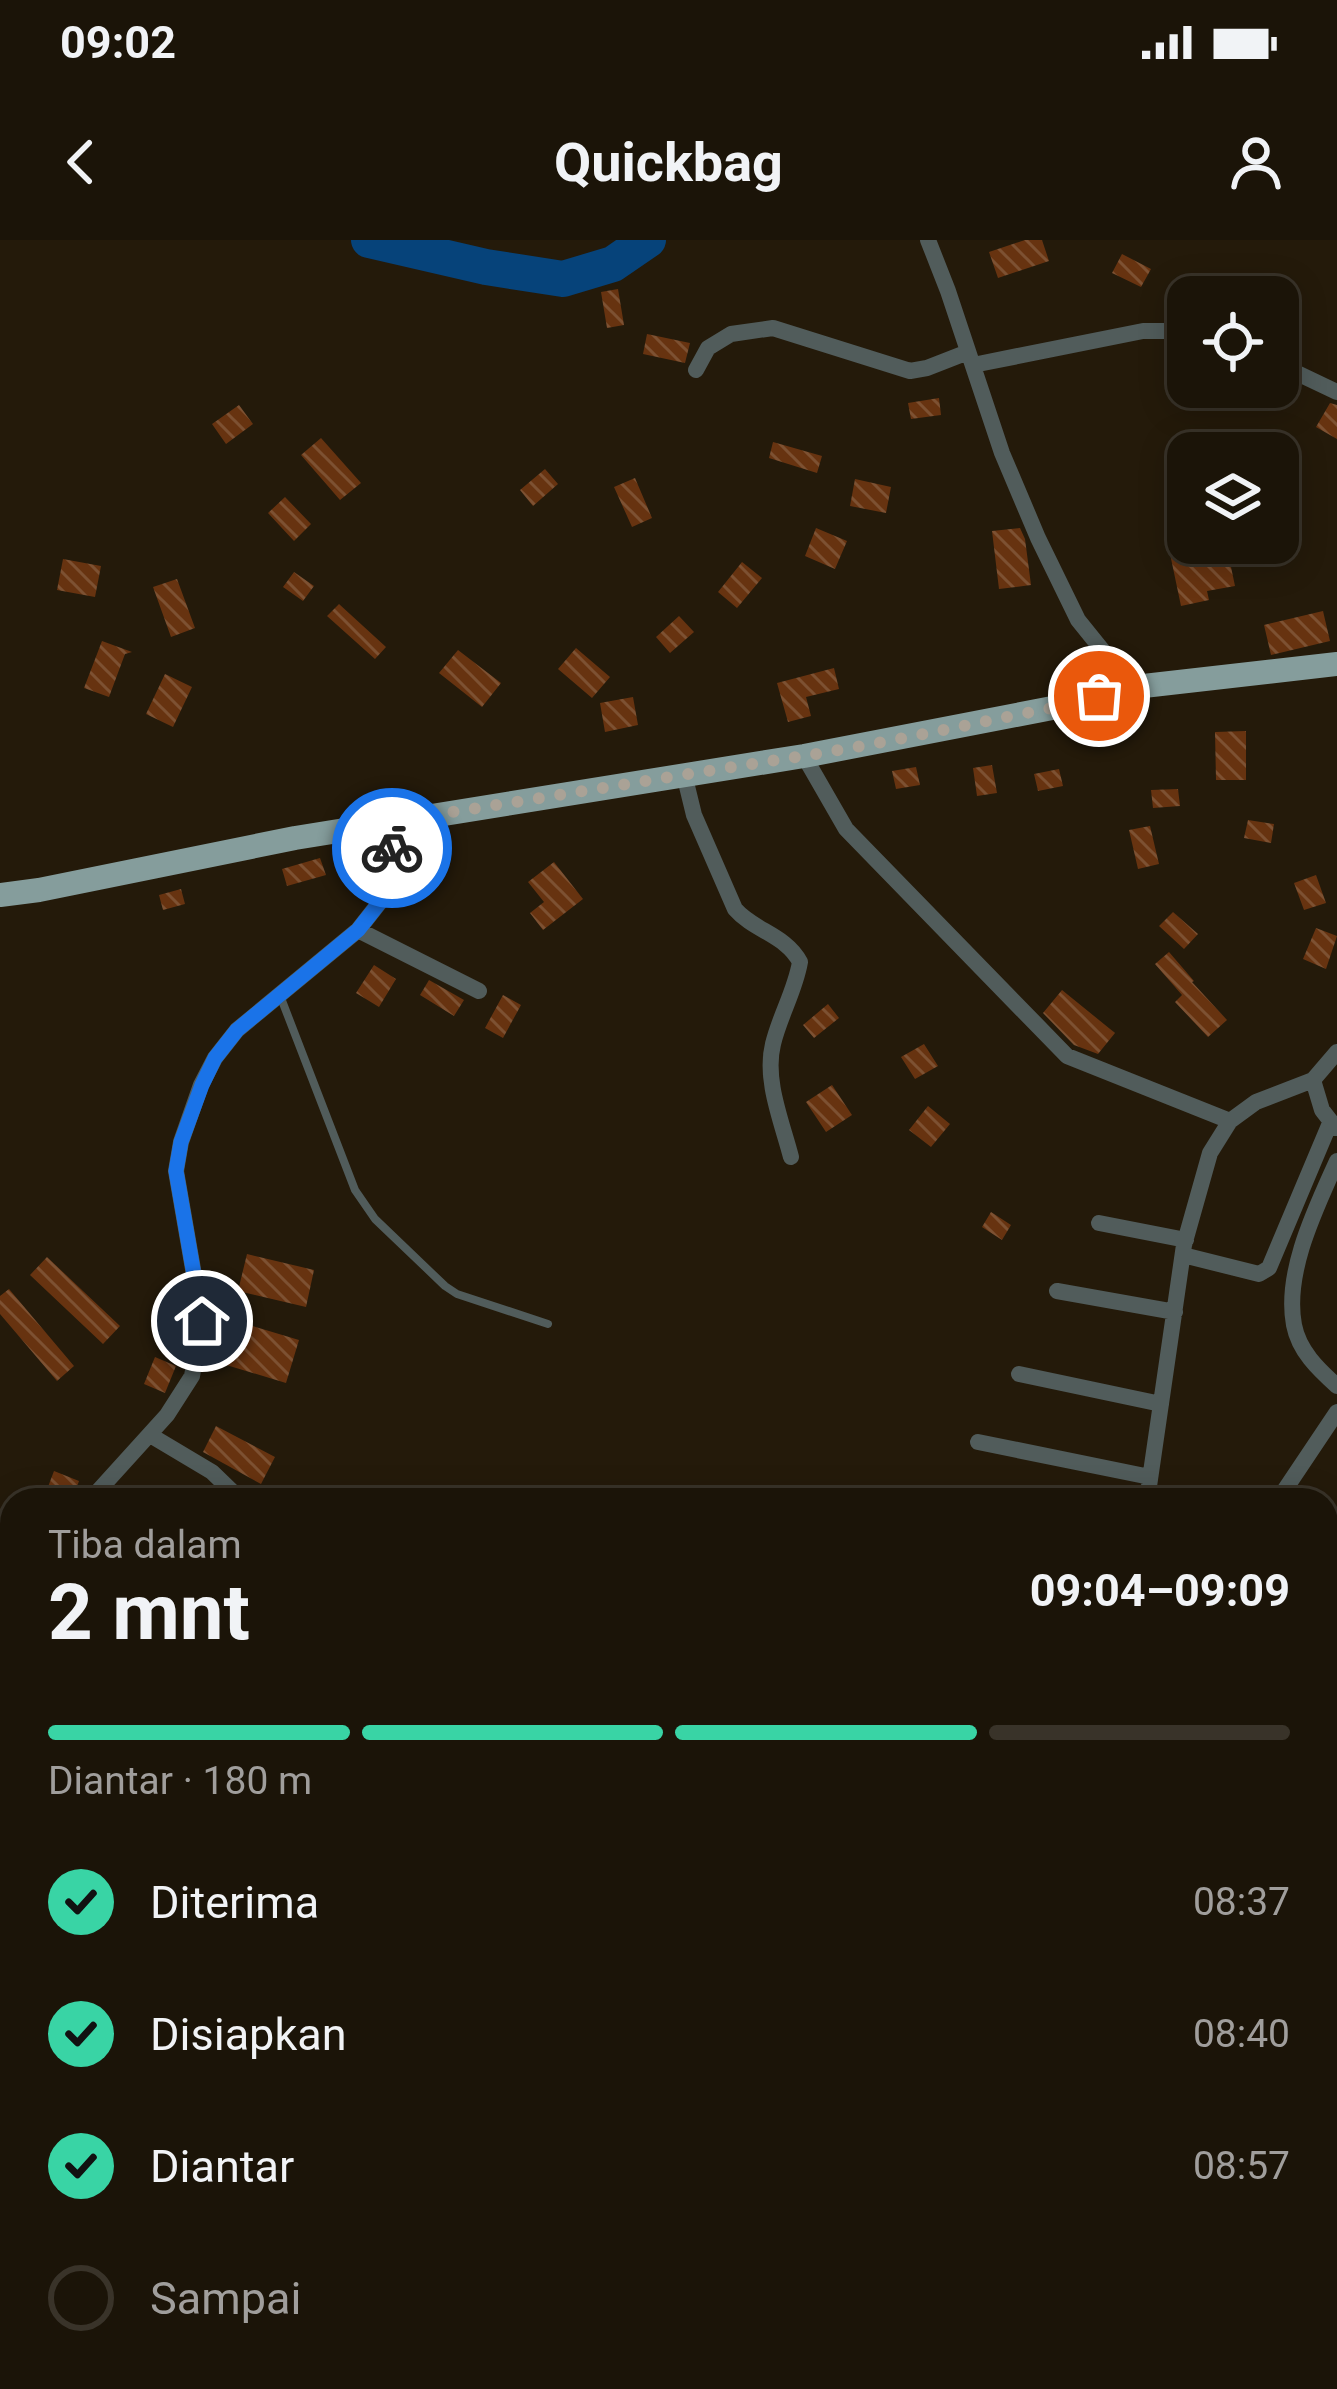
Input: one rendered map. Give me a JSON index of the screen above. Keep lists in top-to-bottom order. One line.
{"page":{"status":"09:02","header":"Quickbag","heading":["2 mnt","Tiba dalam","09:04–09:09"],"bar":"Diantar · 180 m","list":[["Diterima","08:37"],["Disiapkan","08:40"],["Diantar","08:57"],"Sampai"]}}
